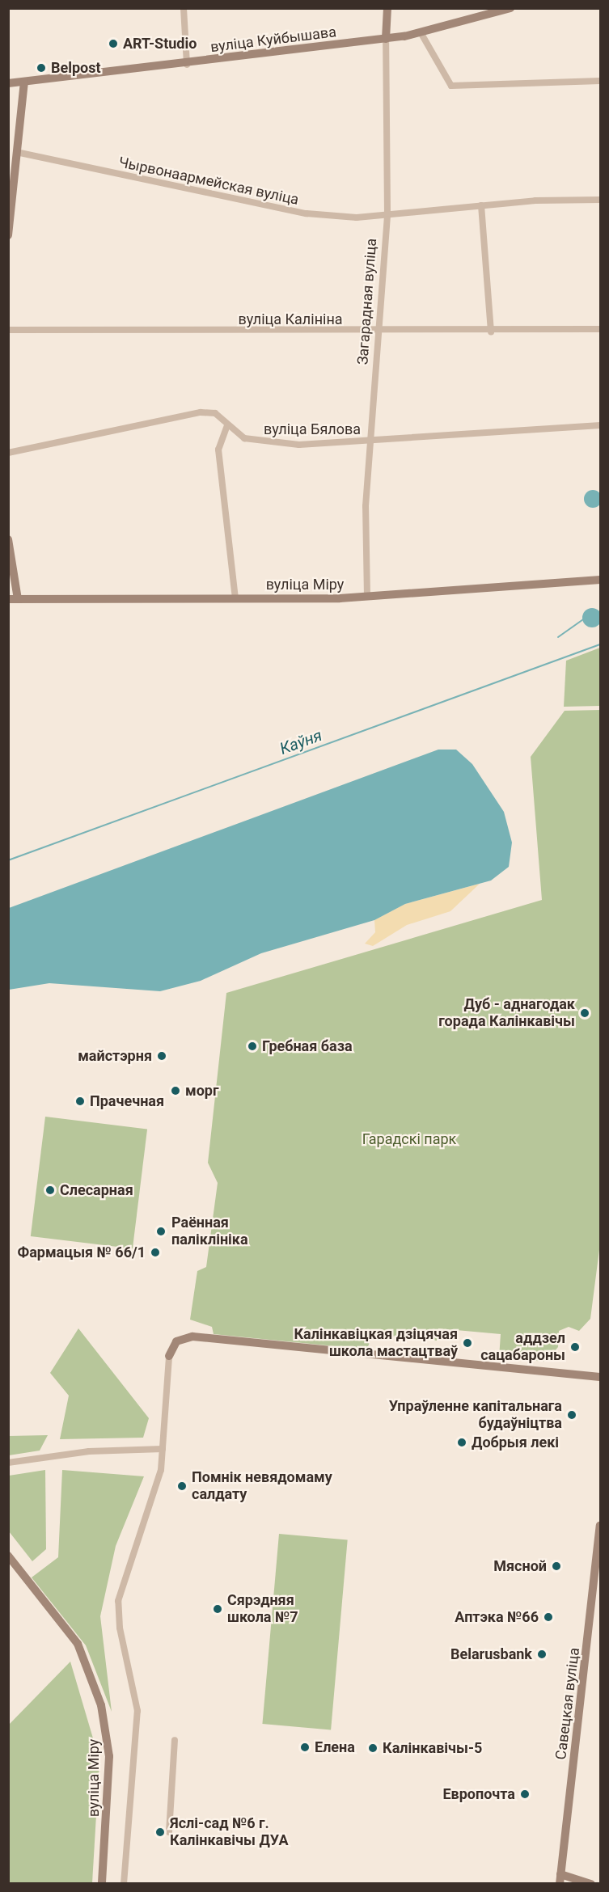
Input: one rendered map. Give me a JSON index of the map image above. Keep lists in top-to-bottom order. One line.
{"streets":{"main road":["вуліца Куйбышава","Загарадная вуліца","вуліца Міру","Савецкая вуліца"],"street":["Чырвонаармейская вуліца","вуліца Калініна","вуліца Бялова"]},"crossings":[["вуліца Куйбышава","Загарадная вуліца"],["Чырвонаармейская вуліца","Загарадная вуліца"],["Загарадная вуліца","вуліца Калініна"],["Загарадная вуліца","вуліца Бялова"],["Загарадная вуліца","вуліца Міру"]],"water":["Каўня"],"parks":["Гарадскі парк"],"places":["ART-Studio","Belpost","Дуб - аднагодак горада Калінкавічы","Гребная база","майстэрня","морг","Прачечная","Слесарная","Раённая паліклініка","Фармацыя № 66/1","Калінкавіцкая дзіцячая школа мастацтваў","аддзел сацабароны","Упраўленне капітальнага будаўніцтва","Добрыя лекі","Помнік невядомаму салдату","Мясной","Сярэдняя школа №7","Аптэка №66","Belarusbank","Елена","Калінкавічы-5","Европочта","Яслі-сад №6 г. Калінкавічы ДУА"]}
